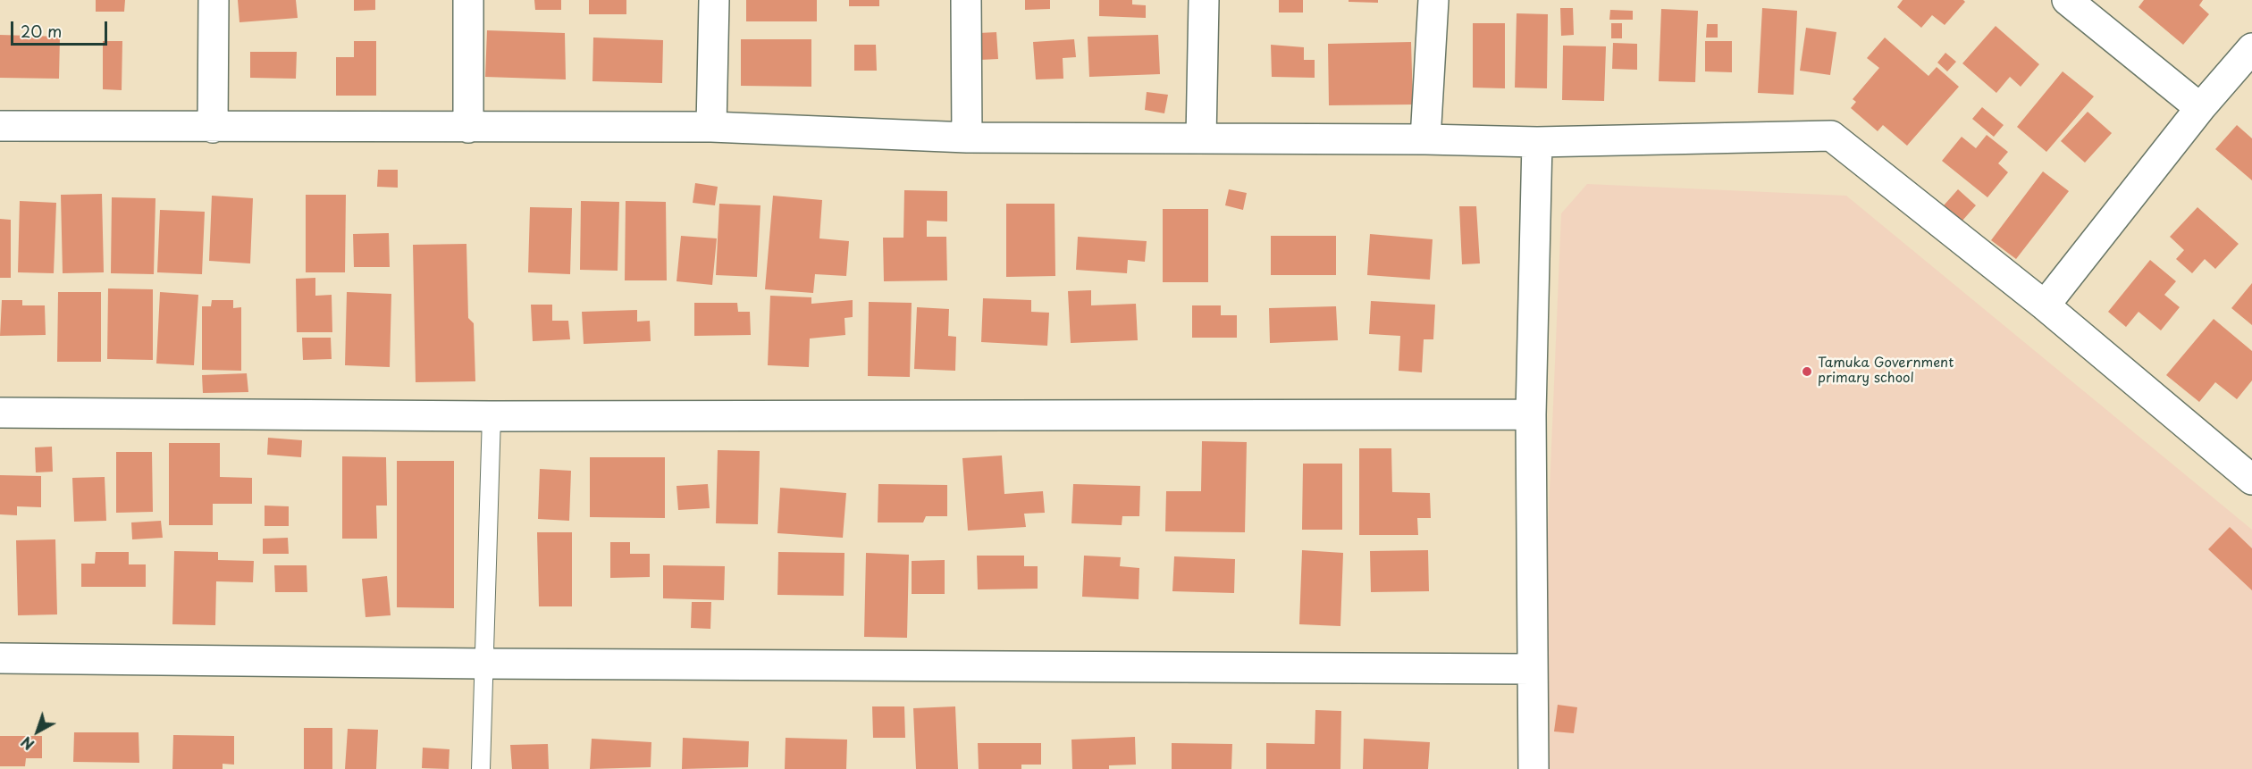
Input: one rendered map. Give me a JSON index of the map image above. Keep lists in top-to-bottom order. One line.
{"places":["Tamuka Government primary school"],"scale_bar":"20 m","north":"bottom left"}
